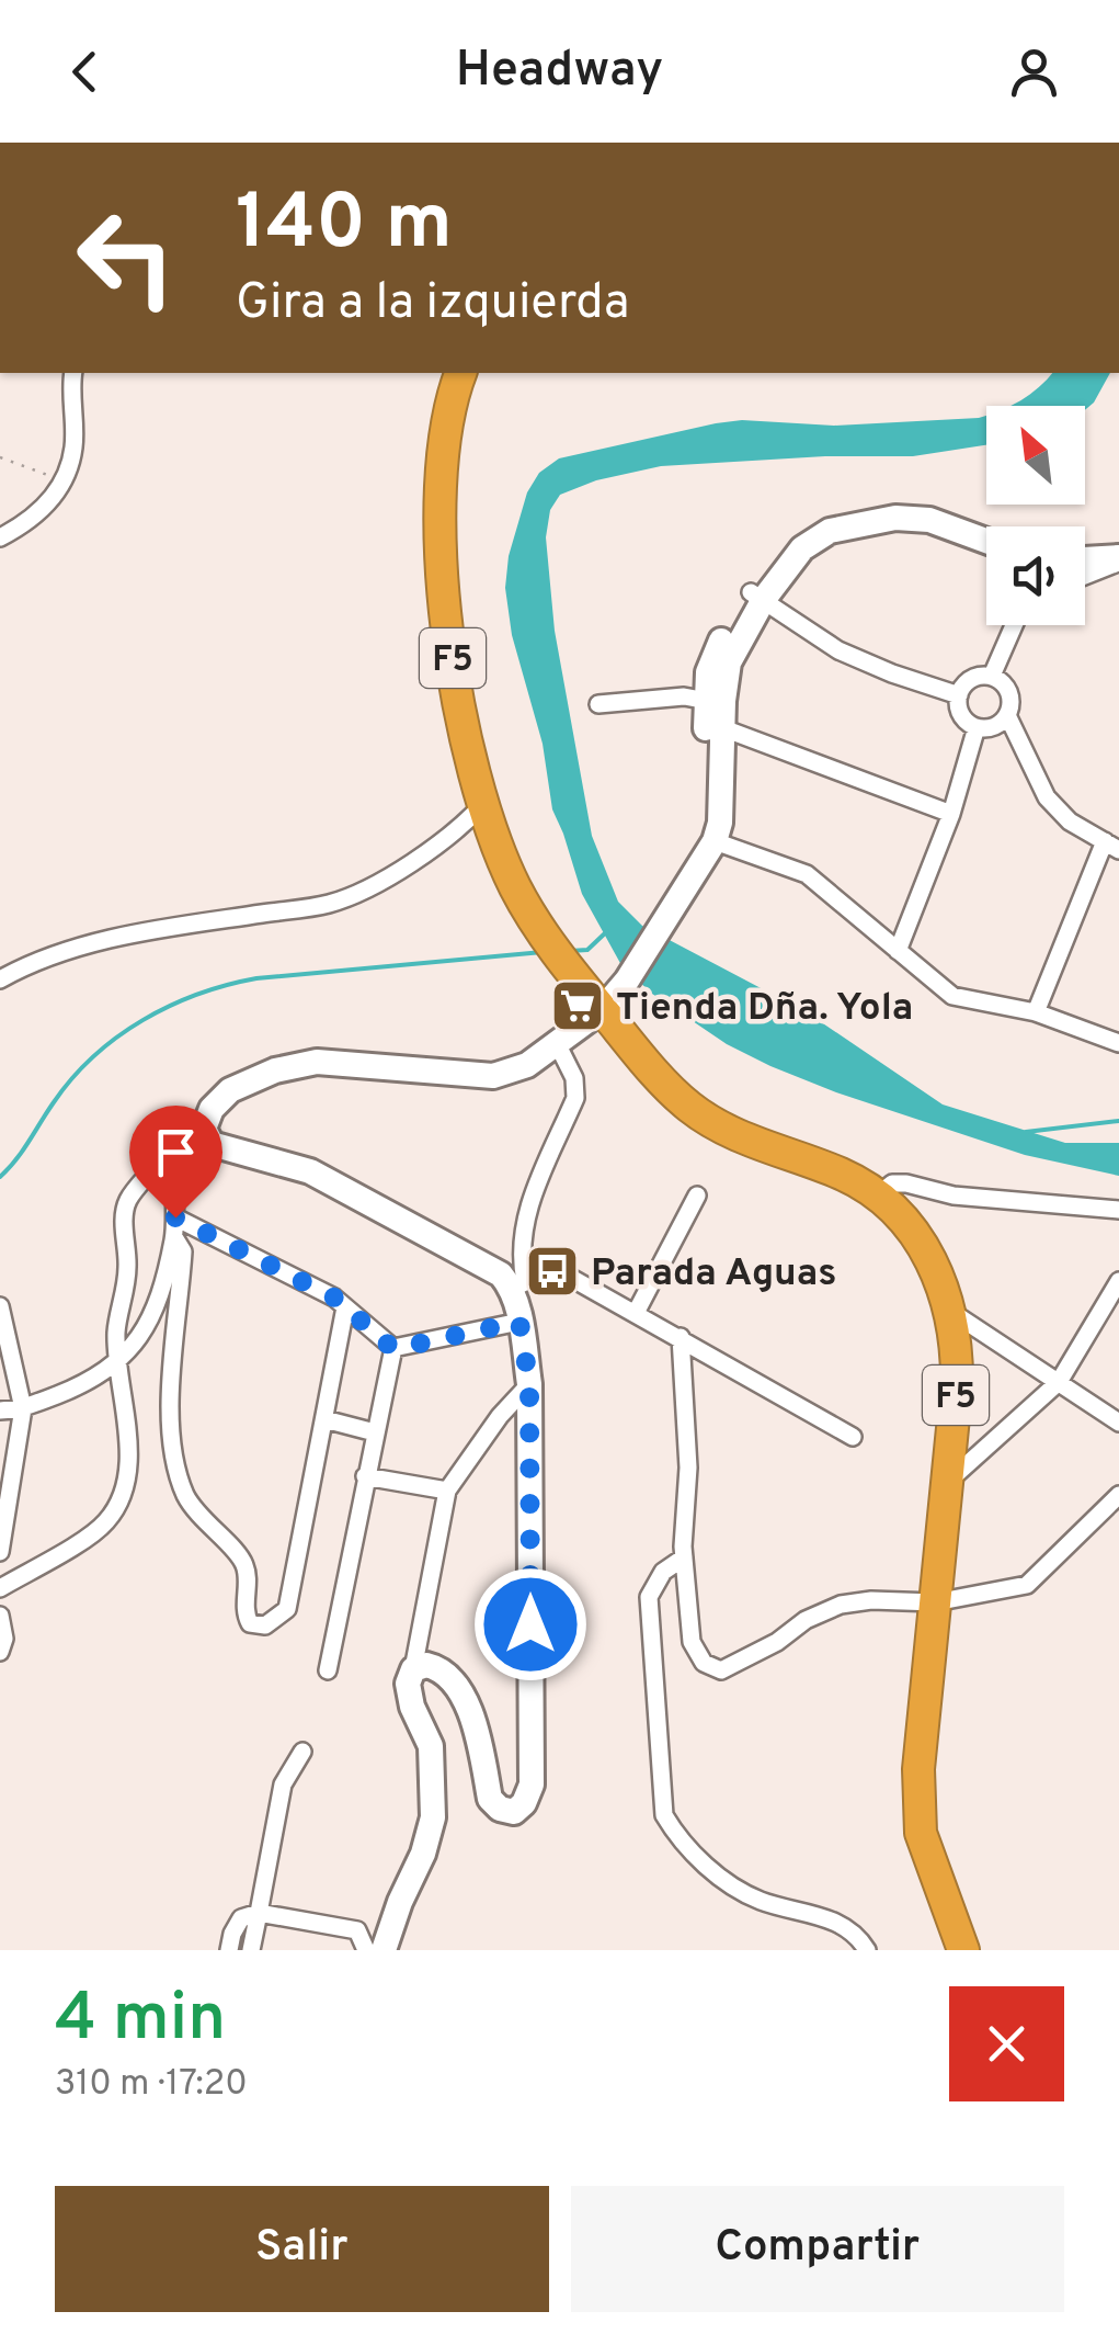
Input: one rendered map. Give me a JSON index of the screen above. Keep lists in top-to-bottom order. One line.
{"streets":{"highway":["F5"]},"places":{"supermarket":["Tienda Dña. Yola"],"bus stop":["Parada Aguas"]},"north":"top left","page":{"header":"Headway","turn":["140 m","Gira a la izquierda"],"heading":["4 min","310 m · 17:20"],"buttons":["Salir","Compartir"]}}
